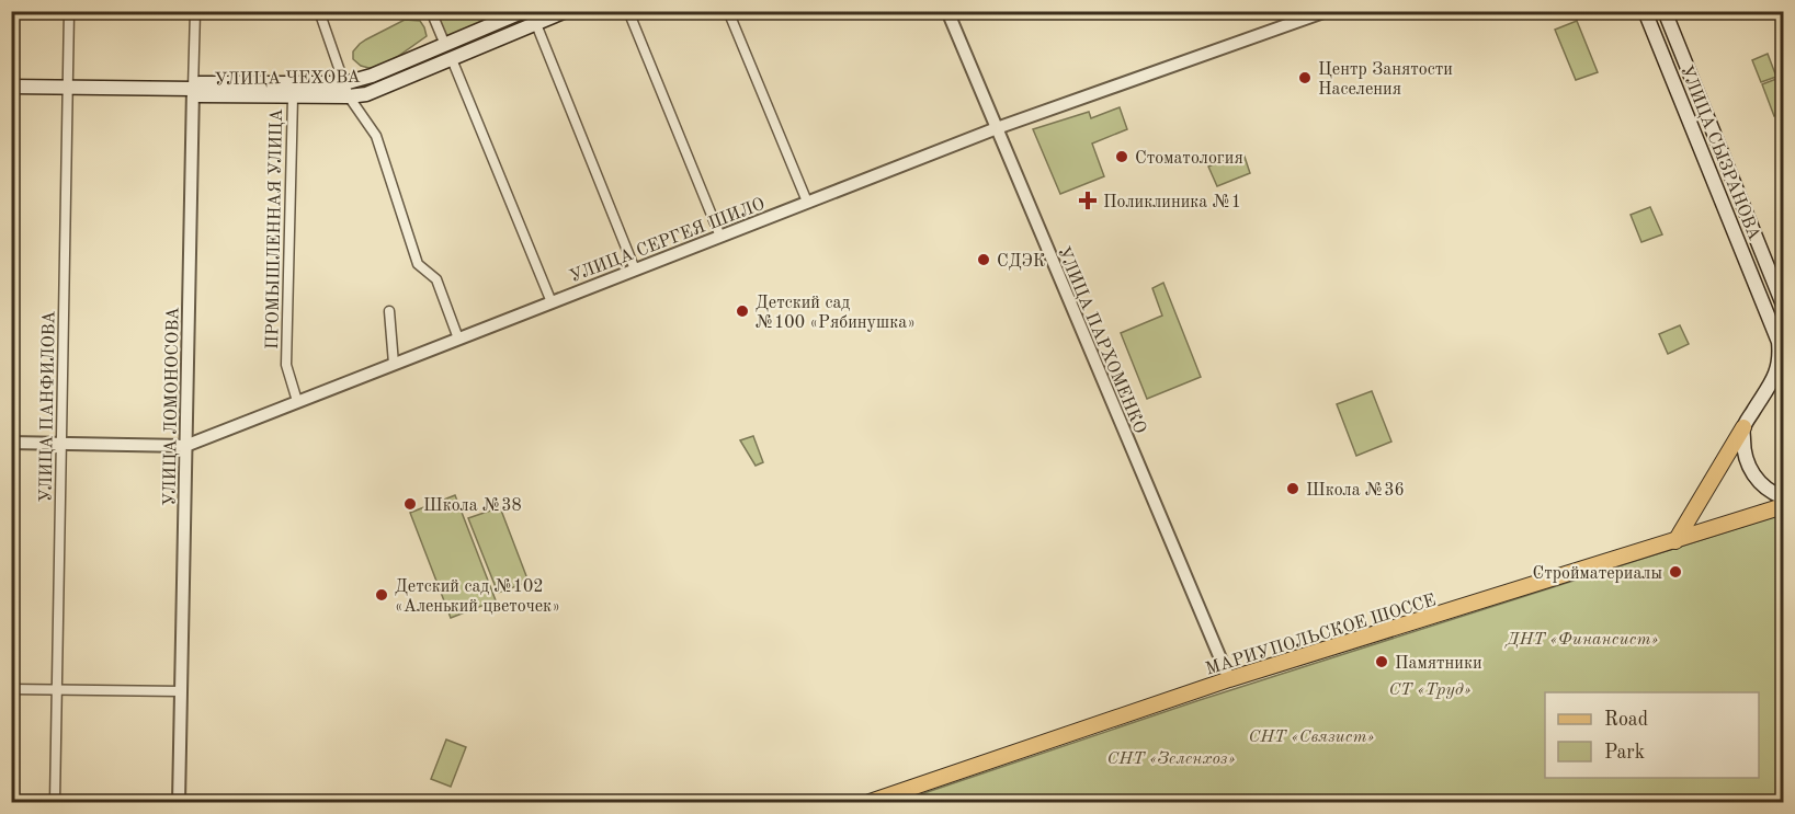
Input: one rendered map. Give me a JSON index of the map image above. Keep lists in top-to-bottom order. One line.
{"streets":{"main road":["УЛИЦА ЧЕХОВА","УЛИЦА СЫЗРАНОВА","МАРИУПОЛЬСКОЕ ШОССЕ"],"street":["ПРОМЫШЛЕННАЯ УЛИЦА","УЛИЦА СЕРГЕЯ ШИЛО","УЛИЦА ПАРХОМЕНКО","УЛИЦА ПАНФИЛОВА","УЛИЦА ЛОМОНОСОВА"]},"crossings":[["УЛИЦА ЧЕХОВА","ПРОМЫШЛЕННАЯ УЛИЦА"],["УЛИЦА ЧЕХОВА","УЛИЦА ПАНФИЛОВА"],["УЛИЦА ЧЕХОВА","УЛИЦА ЛОМОНОСОВА"],["ПРОМЫШЛЕННАЯ УЛИЦА","УЛИЦА СЕРГЕЯ ШИЛО"],["УЛИЦА СЕРГЕЯ ШИЛО","УЛИЦА ПАРХОМЕНКО"],["УЛИЦА СЕРГЕЯ ШИЛО","УЛИЦА ПАНФИЛОВА"],["УЛИЦА СЕРГЕЯ ШИЛО","УЛИЦА ЛОМОНОСОВА"],["УЛИЦА ПАРХОМЕНКО","МАРИУПОЛЬСКОЕ ШОССЕ"]],"parks":["ДНТ «Финансист»","СТ «Труд»","СНТ «Связист»","СНТ «Зеленхоз»"],"places":{"other":["Центр Занятости Населения","Стоматология","СДЭК","Детский сад №100 «Рябинушка»","Школа №36","Школа №38","Стройматериалы","Детский сад №102 «Аленький цветочек»","Памятники"],"health":["Поликлиника №1"]},"legend":["Road","Park"]}
